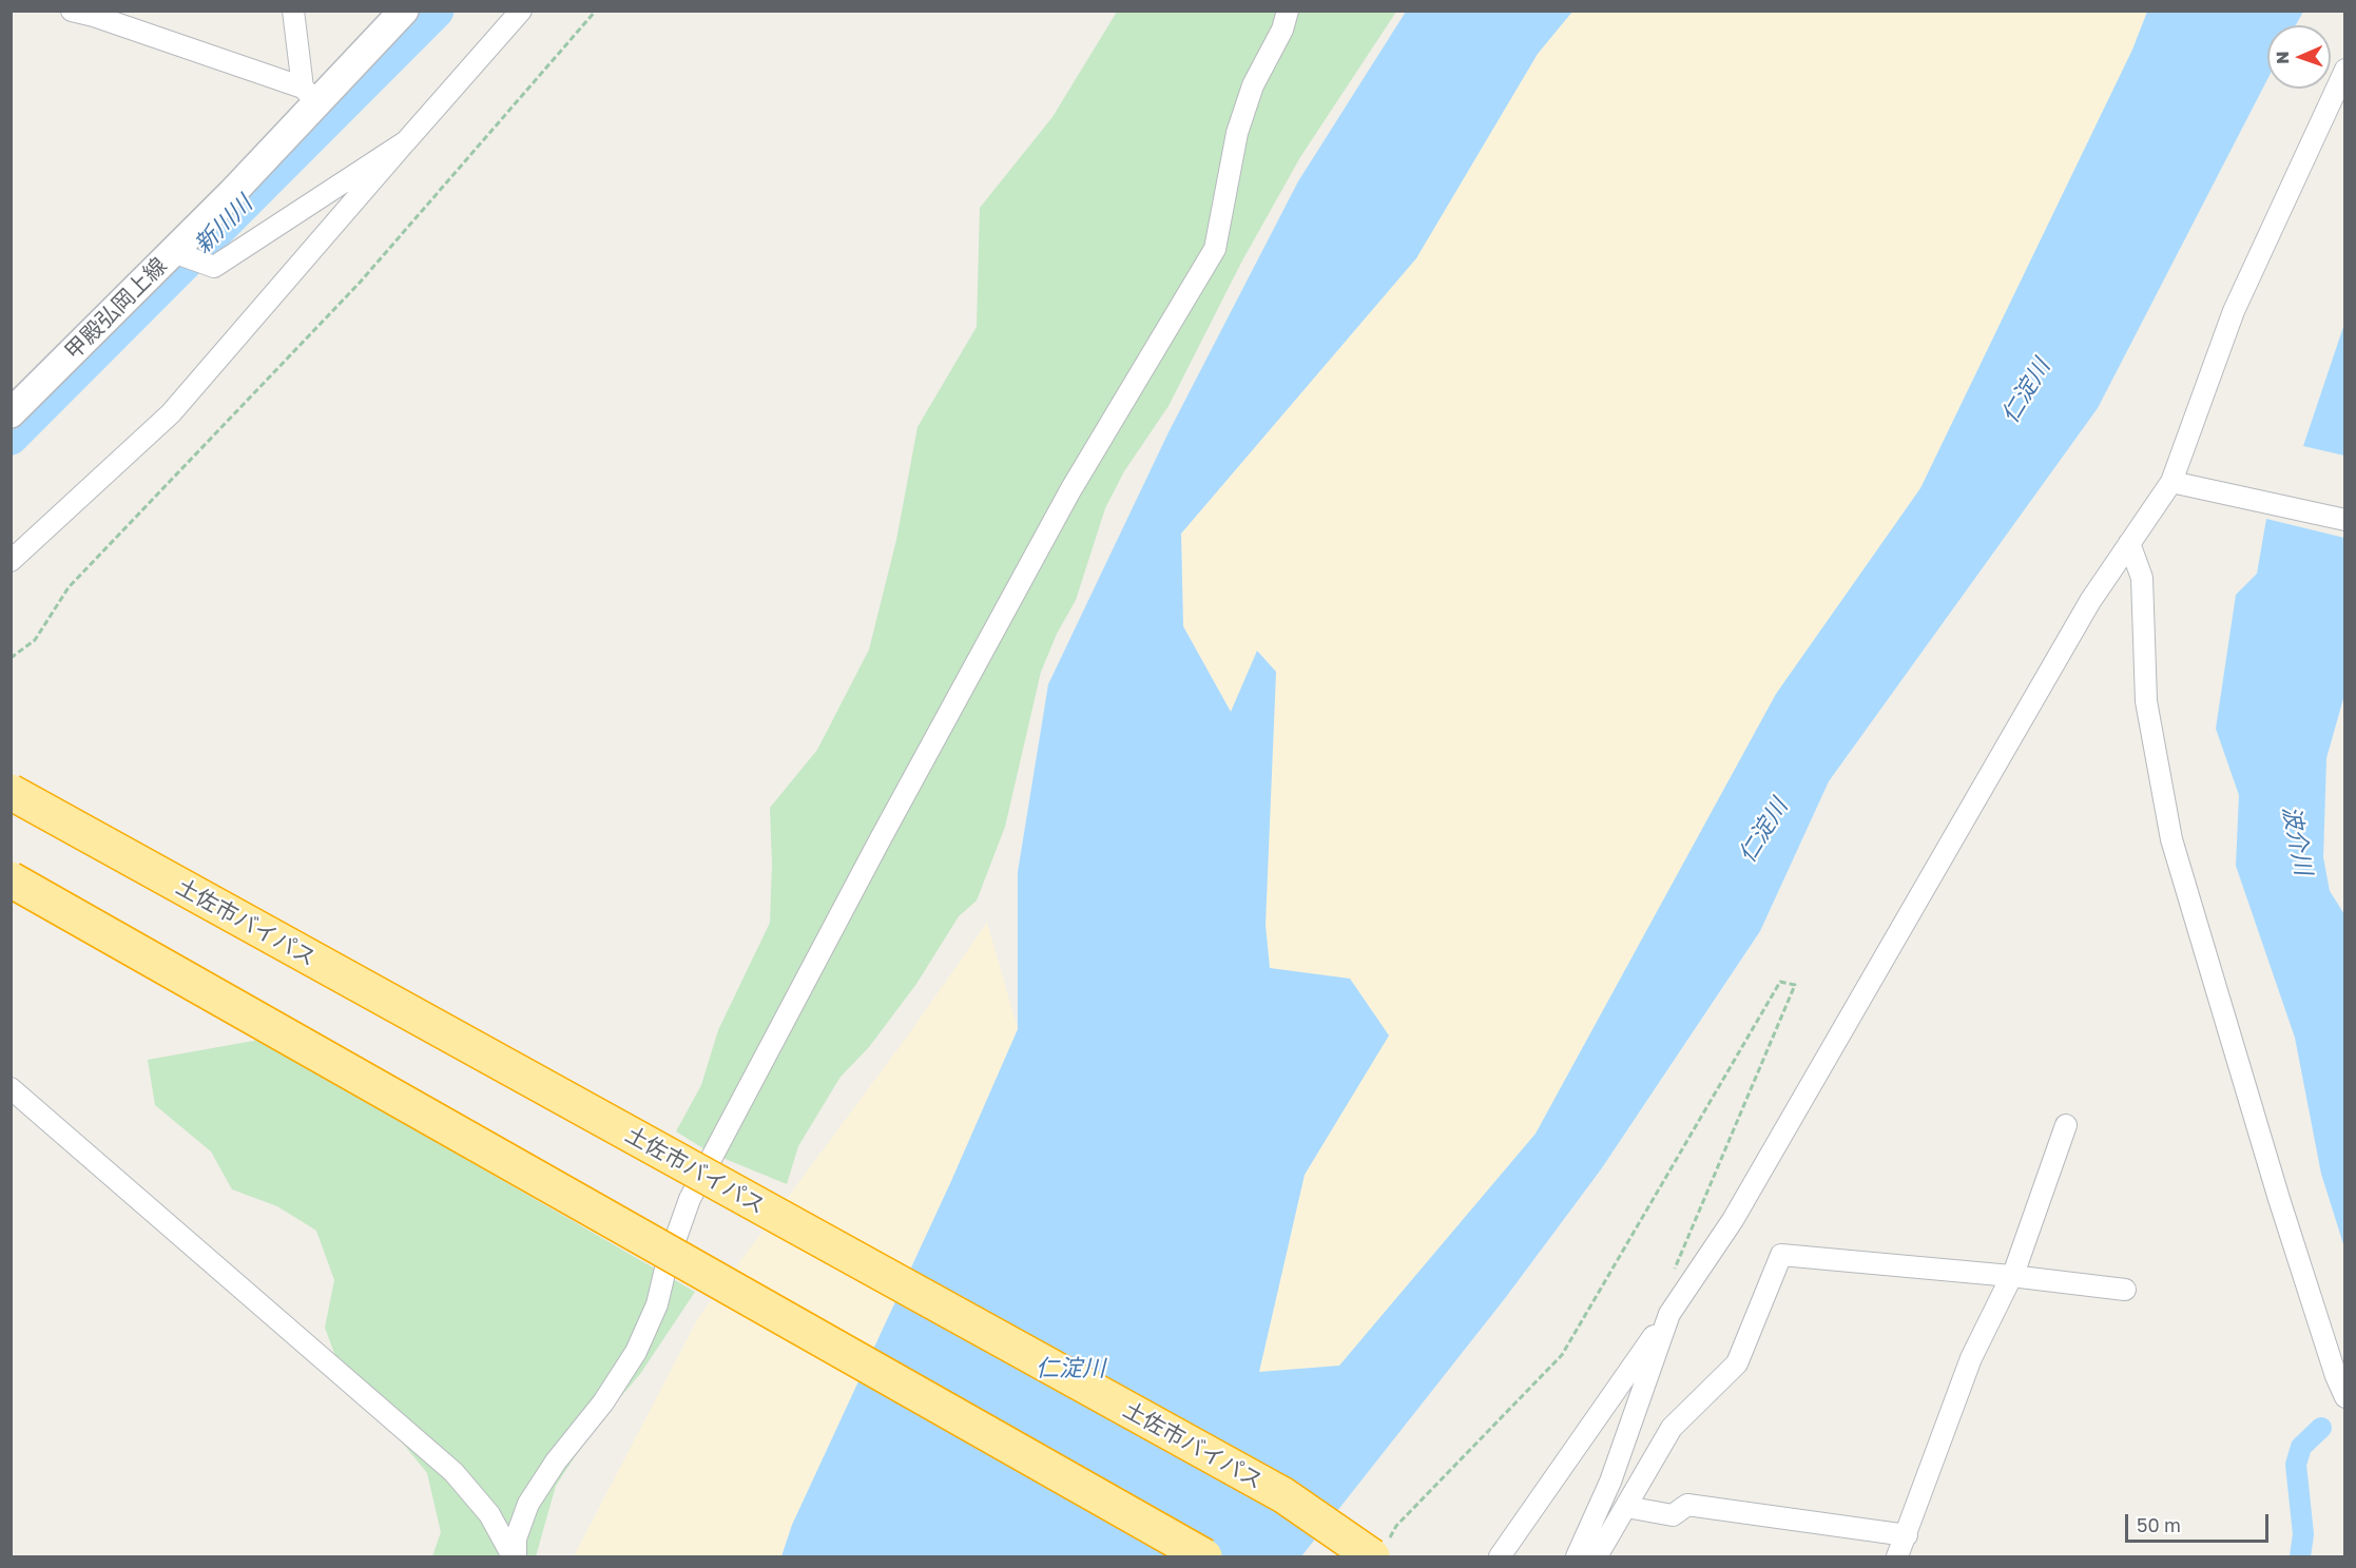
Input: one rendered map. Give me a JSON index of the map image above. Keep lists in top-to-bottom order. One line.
{"streets":{"highway":["土佐市バイパス"],"main road":["甲殿弘岡上線"]},"water":["新川川","仁淀川","波介川"],"scale_bar":"50 m","north":"left"}
